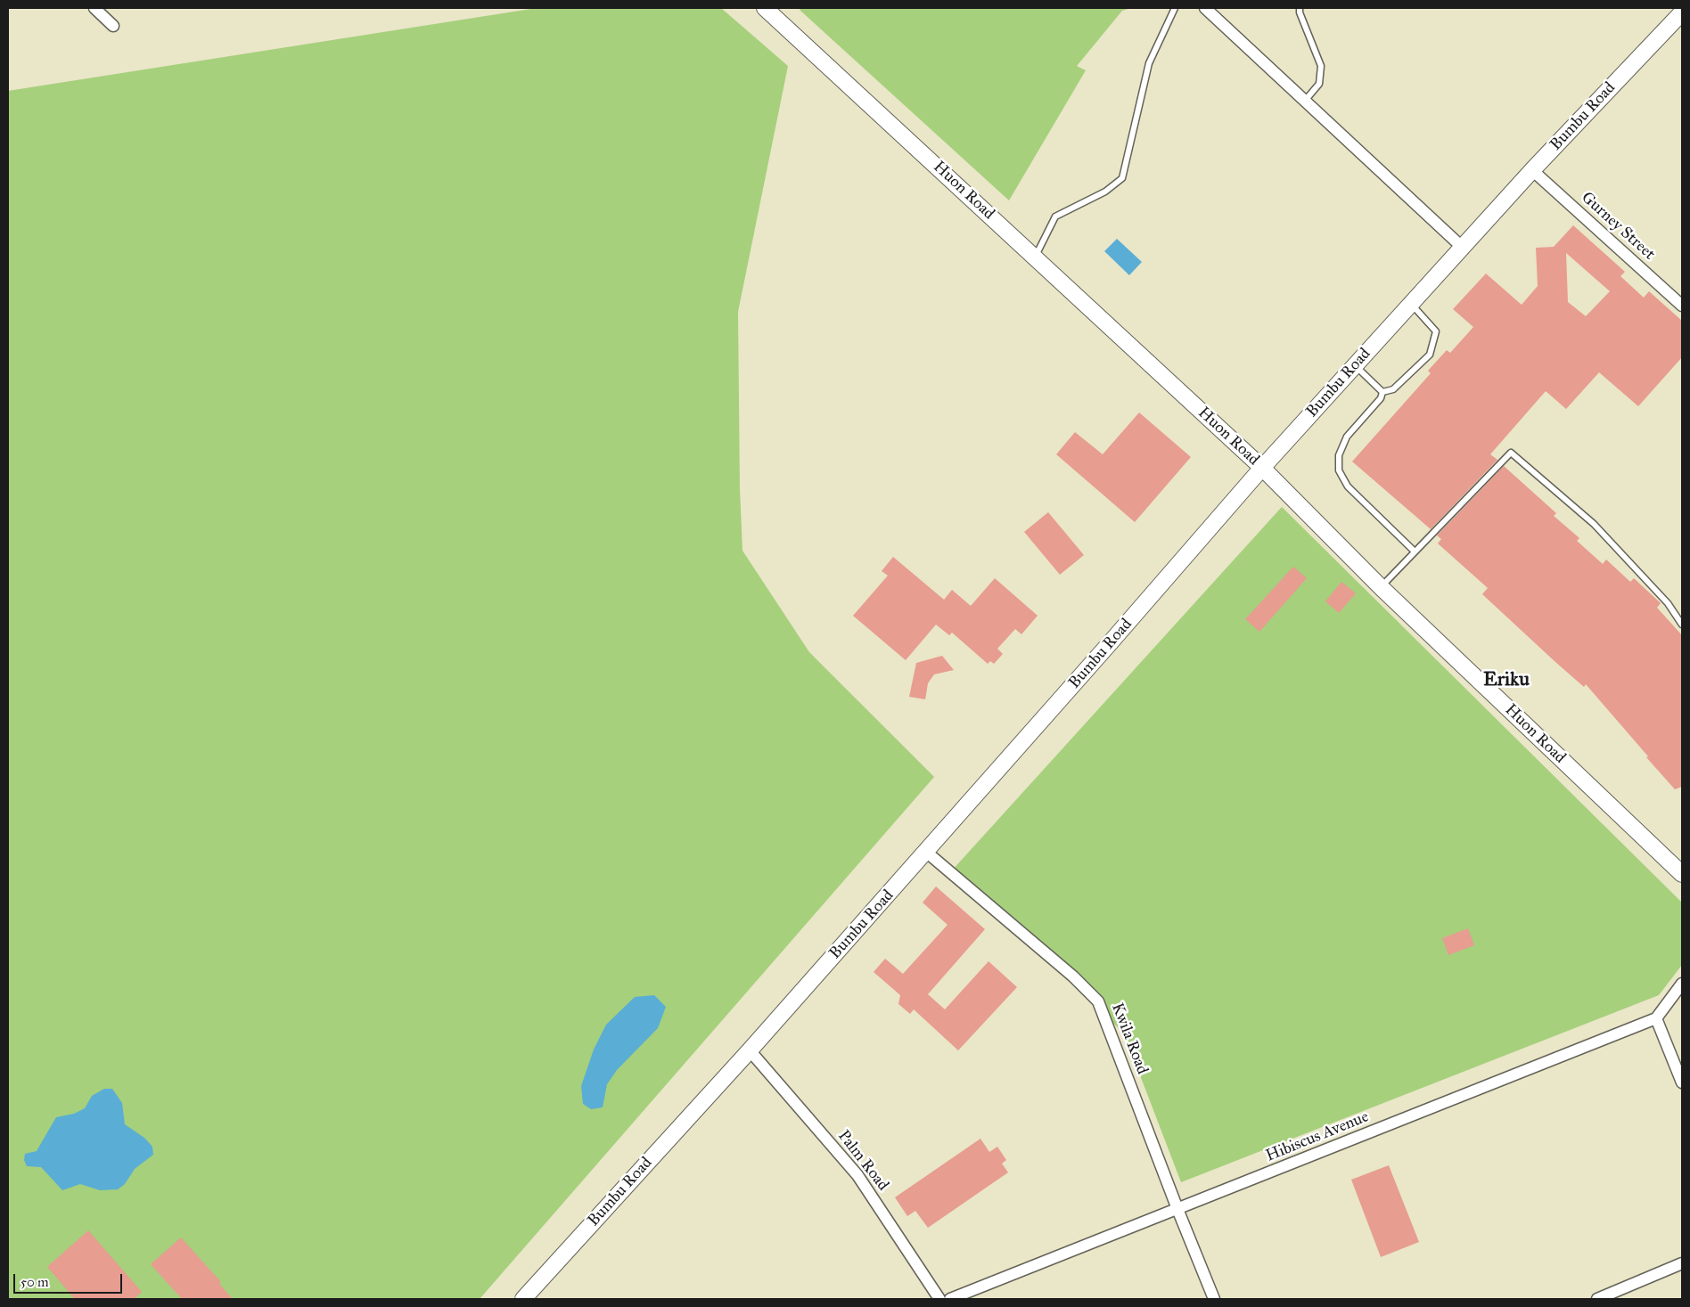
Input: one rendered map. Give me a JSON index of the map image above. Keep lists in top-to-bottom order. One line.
{"streets":{"main road":["Bumbu Road","Huon Road"],"street":["Gurney Street","Kwila Road","Hibiscus Avenue","Palm Road"]},"crossings":[["Bumbu Road","Huon Road"],["Bumbu Road","Gurney Street"],["Bumbu Road","Kwila Road"],["Bumbu Road","Palm Road"],["Kwila Road","Hibiscus Avenue"]],"districts":["Eriku"],"scale_bar":"50 m"}
